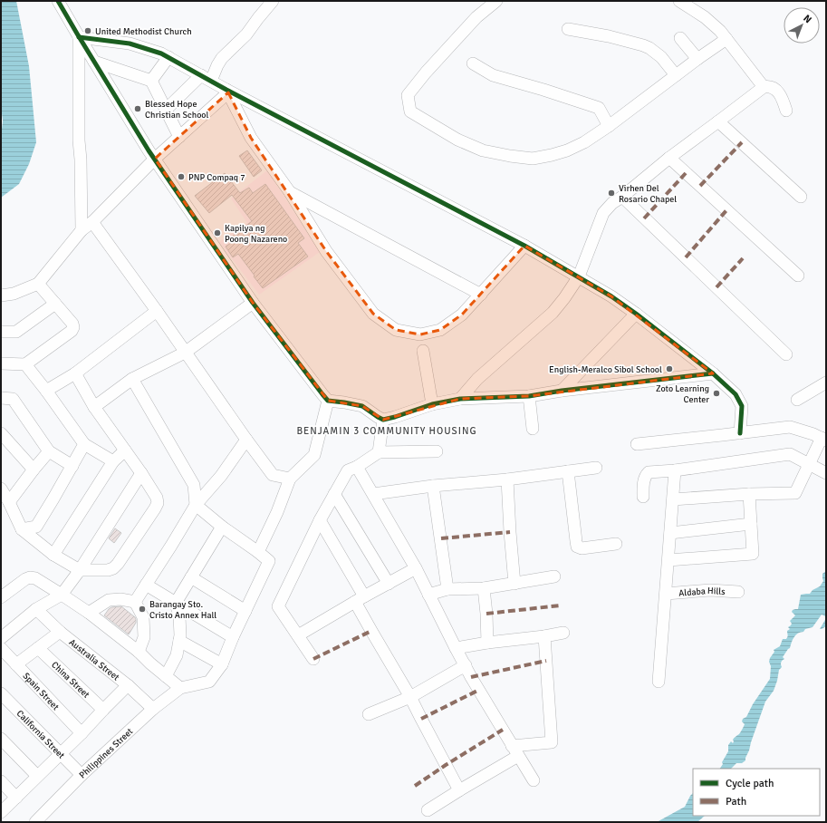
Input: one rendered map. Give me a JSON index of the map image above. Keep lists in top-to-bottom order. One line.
{"streets":{"street":["Aldaba Hills","Australia Street","China Street","Spain Street","California Street","Philippines Street"]},"crossings":[["Australia Street","Philippines Street"],["California Street","Philippines Street"]],"districts":["BENJAMIN 3 COMMUNITY HOUSING"],"places":["United Methodist Church","Blessed Hope Christian School","PNP Compaq 7","Virhen Del Rosario Chapel","Kapilya ng Poong Nazareno","English-Meralco Sibol School","Zoto Learning Center","Barangay Sto. Cristo Annex Hall"],"legend":["Cycle path","Path"],"north":"top right"}
